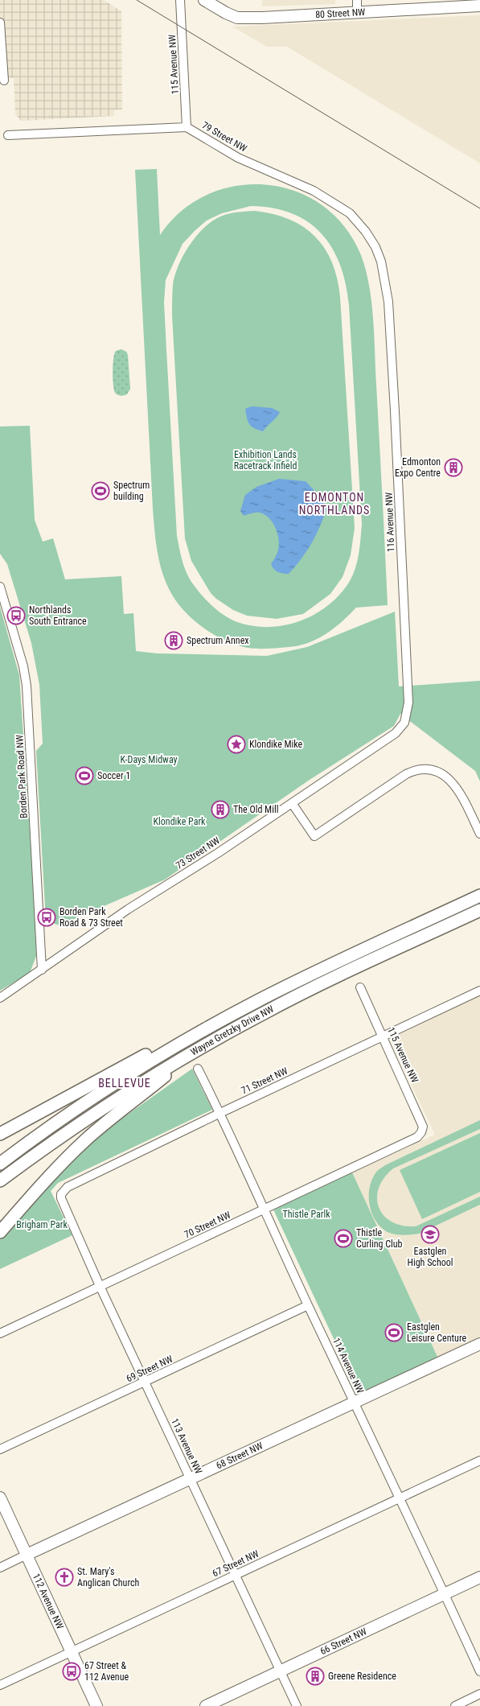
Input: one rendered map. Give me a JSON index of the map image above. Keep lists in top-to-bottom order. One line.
{"streets":{"main road":["Wayne Gretzky Drive NW"],"street":["80 Street NW","115 Avenue NW","79 Street NW","116 Avenue NW","Borden Park Road NW","73 Street NW","71 Street NW","70 Street NW","114 Avenue NW","69 Street NW","113 Avenue NW","68 Street NW","67 Street NW","112 Avenue NW","66 Street NW"]},"crossings":[["115 Avenue NW","79 Street NW"],["115 Avenue NW","71 Street NW"],["115 Avenue NW","70 Street NW"],["79 Street NW","116 Avenue NW"],["116 Avenue NW","73 Street NW"],["Borden Park Road NW","73 Street NW"],["71 Street NW","114 Avenue NW"],["71 Street NW","113 Avenue NW"],["70 Street NW","114 Avenue NW"],["70 Street NW","113 Avenue NW"],["114 Avenue NW","69 Street NW"],["114 Avenue NW","68 Street NW"],["114 Avenue NW","67 Street NW"],["114 Avenue NW","66 Street NW"],["69 Street NW","113 Avenue NW"],["113 Avenue NW","68 Street NW"],["113 Avenue NW","67 Street NW"],["113 Avenue NW","66 Street NW"],["68 Street NW","112 Avenue NW"],["67 Street NW","112 Avenue NW"]],"districts":["EDMONTON NORTHLANDS","BELLEVUE"],"parks":["Exhibition Lands Racetrack Infield","K-Days Midway","Klondike Park","Thistle Parlk","Brigham Park"],"places":{"building":["Edmonton Expo Centre","Spectrum Annex","The Old Mill","Greene Residence"],"sports":["Spectrum building","Soccer 1","Thistle Curling Club","Eastglen Leisure Centure"],"bus stop":["Northlands South Entrance","Borden Park Road & 73 Street","67 Street & 112 Avenue"],"place":["Klondike Mike"],"school or university":["Eastglen High School"],"church":["St. Mary's Anglican Church"]}}
